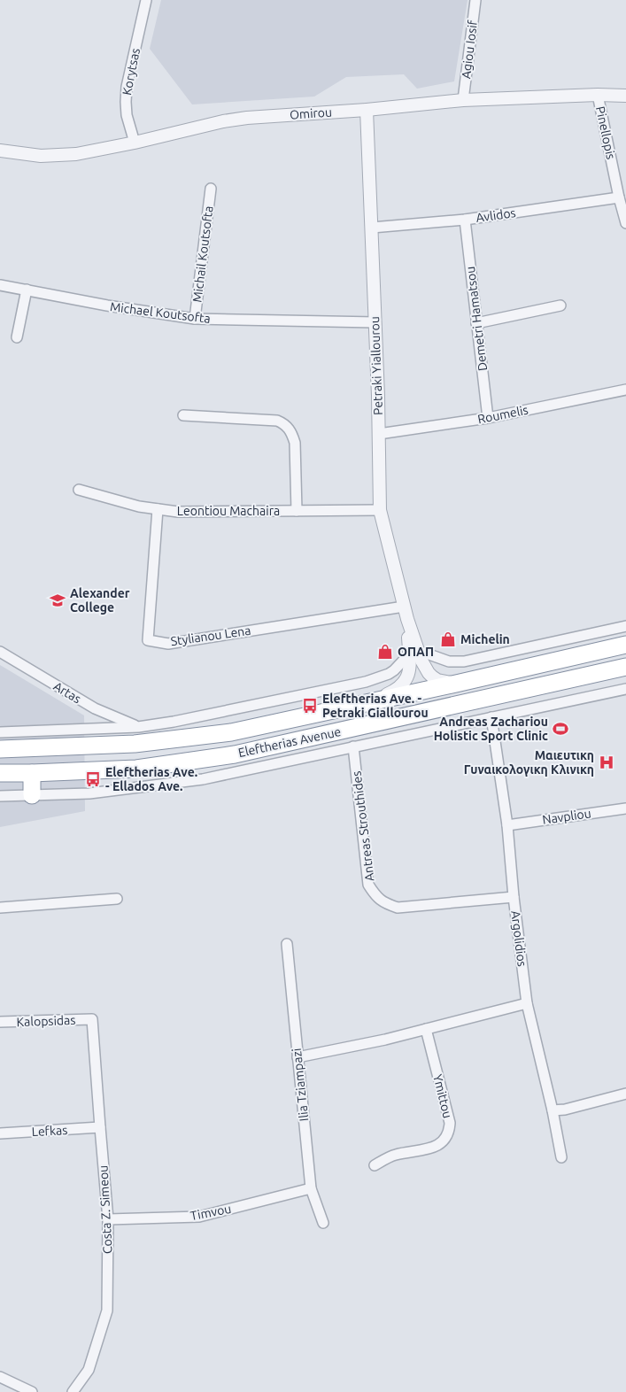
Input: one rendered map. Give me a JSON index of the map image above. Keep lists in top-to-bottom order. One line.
{"streets":{"highway":["Eleftherias Avenue"],"street":["Agiou Iosif","Korytsas","Omirou","Pinellopis","Avlidos","Michail Koutsofta","Michael Koutsofta","Demetri Hamatsou","Petraki Yiallourou","Roumelis","Leontiou Machaira","Stylianou Lena","Artas","Navpliou","Antreas Strouthides","Argolidios","Kalopsidas","Ilia Tziampazi","Ymittou","Lefkas","Costa Z. Simeou","Timvou"]},"crossings":[["Agiou Iosif","Omirou"],["Korytsas","Omirou"],["Omirou","Pinellopis"],["Omirou","Petraki Yiallourou"],["Pinellopis","Avlidos"],["Avlidos","Demetri Hamatsou"],["Avlidos","Petraki Yiallourou"],["Michail Koutsofta","Michael Koutsofta"],["Michael Koutsofta","Petraki Yiallourou"],["Demetri Hamatsou","Roumelis"],["Petraki Yiallourou","Roumelis"],["Petraki Yiallourou","Leontiou Machaira"],["Petraki Yiallourou","Stylianou Lena"],["Petraki Yiallourou","Eleftherias Avenue"],["Leontiou Machaira","Stylianou Lena"],["Navpliou","Argolidios"],["Antreas Strouthides","Argolidios"],["Kalopsidas","Costa Z. Simeou"],["Ilia Tziampazi","Timvou"],["Lefkas","Costa Z. Simeou"],["Costa Z. Simeou","Timvou"]],"places":{"school or university":["Alexander College"],"shop":["Michelin","ΟΠΑΠ"],"bus stop":["Eleftherias Ave. - Petraki Giallourou","Eleftherias Ave. - Ellados Ave."],"sports":["Andreas Zachariou Holistic Sport Clinic"],"hospital":["Μαιευτικη Γυναικολογικη Κλινικη"]}}
